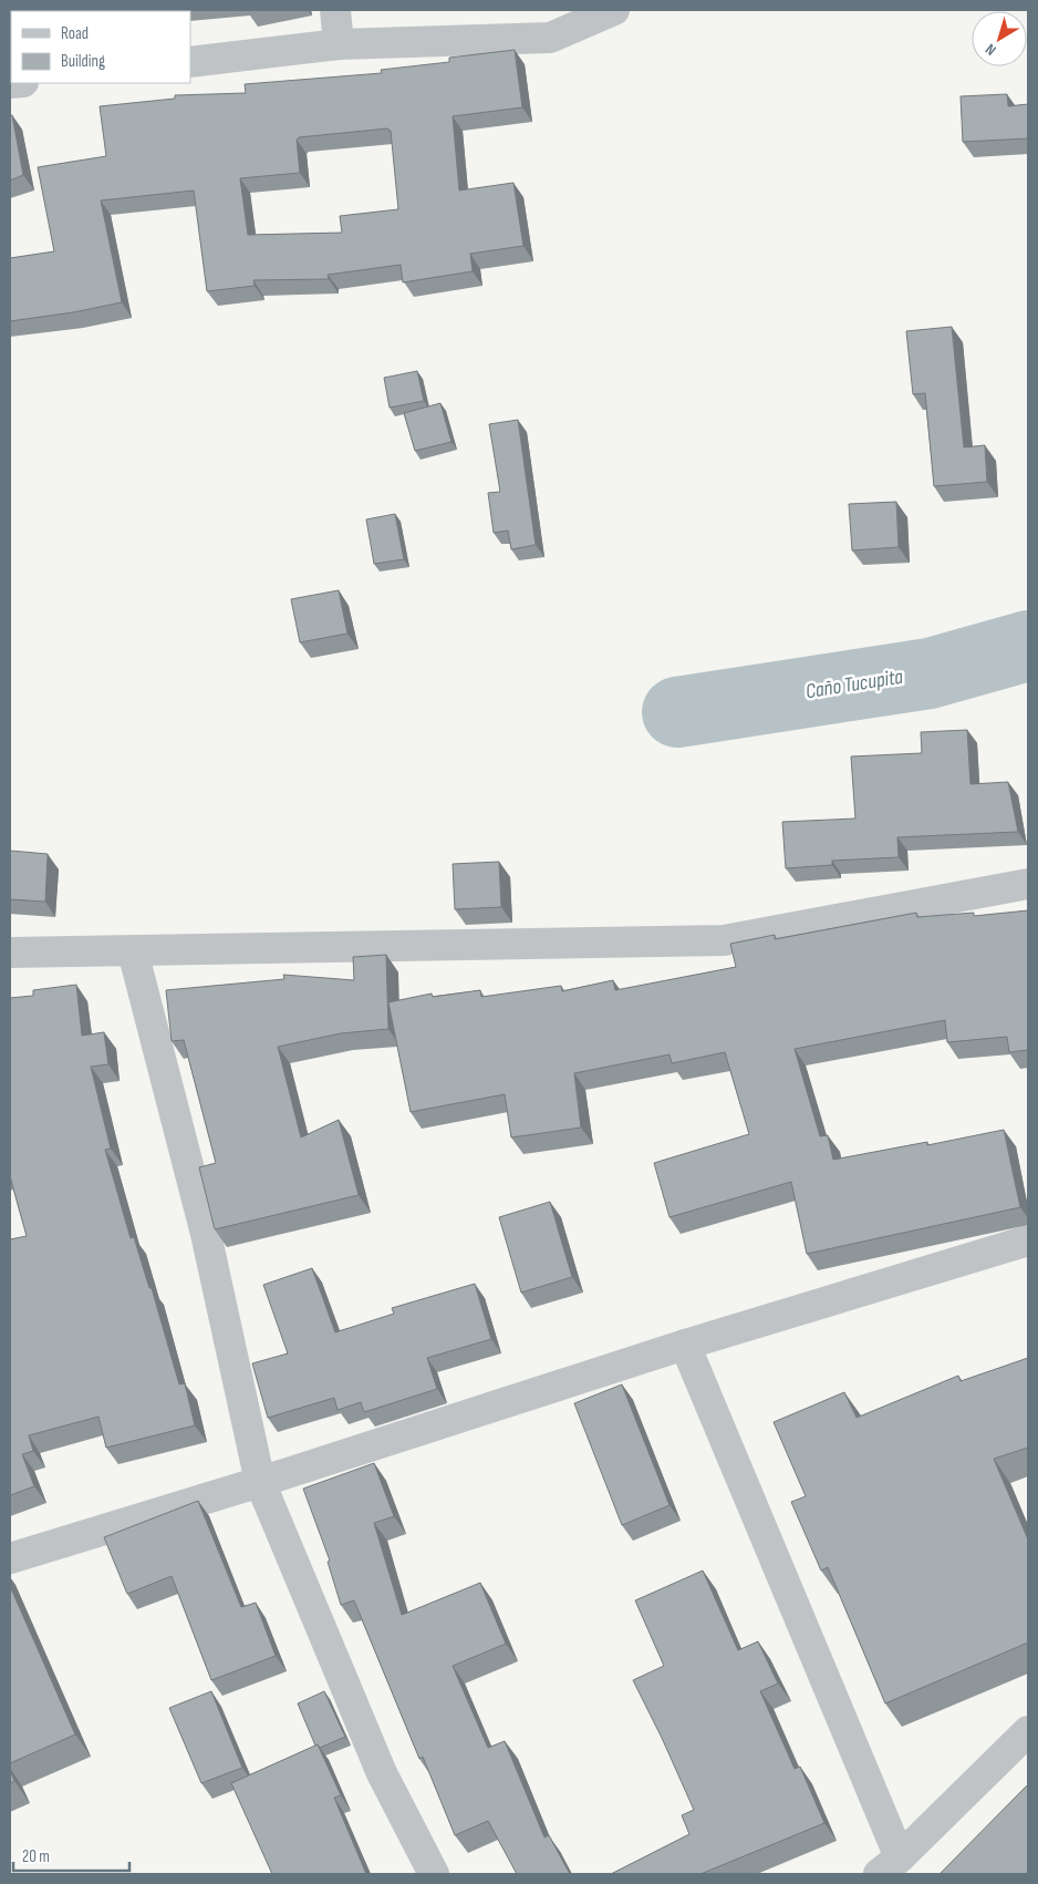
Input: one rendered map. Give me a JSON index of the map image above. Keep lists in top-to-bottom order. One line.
{"water":["Caño Tucupita"],"legend":["Road","Building"],"scale_bar":"20 m","north":"bottom left"}
